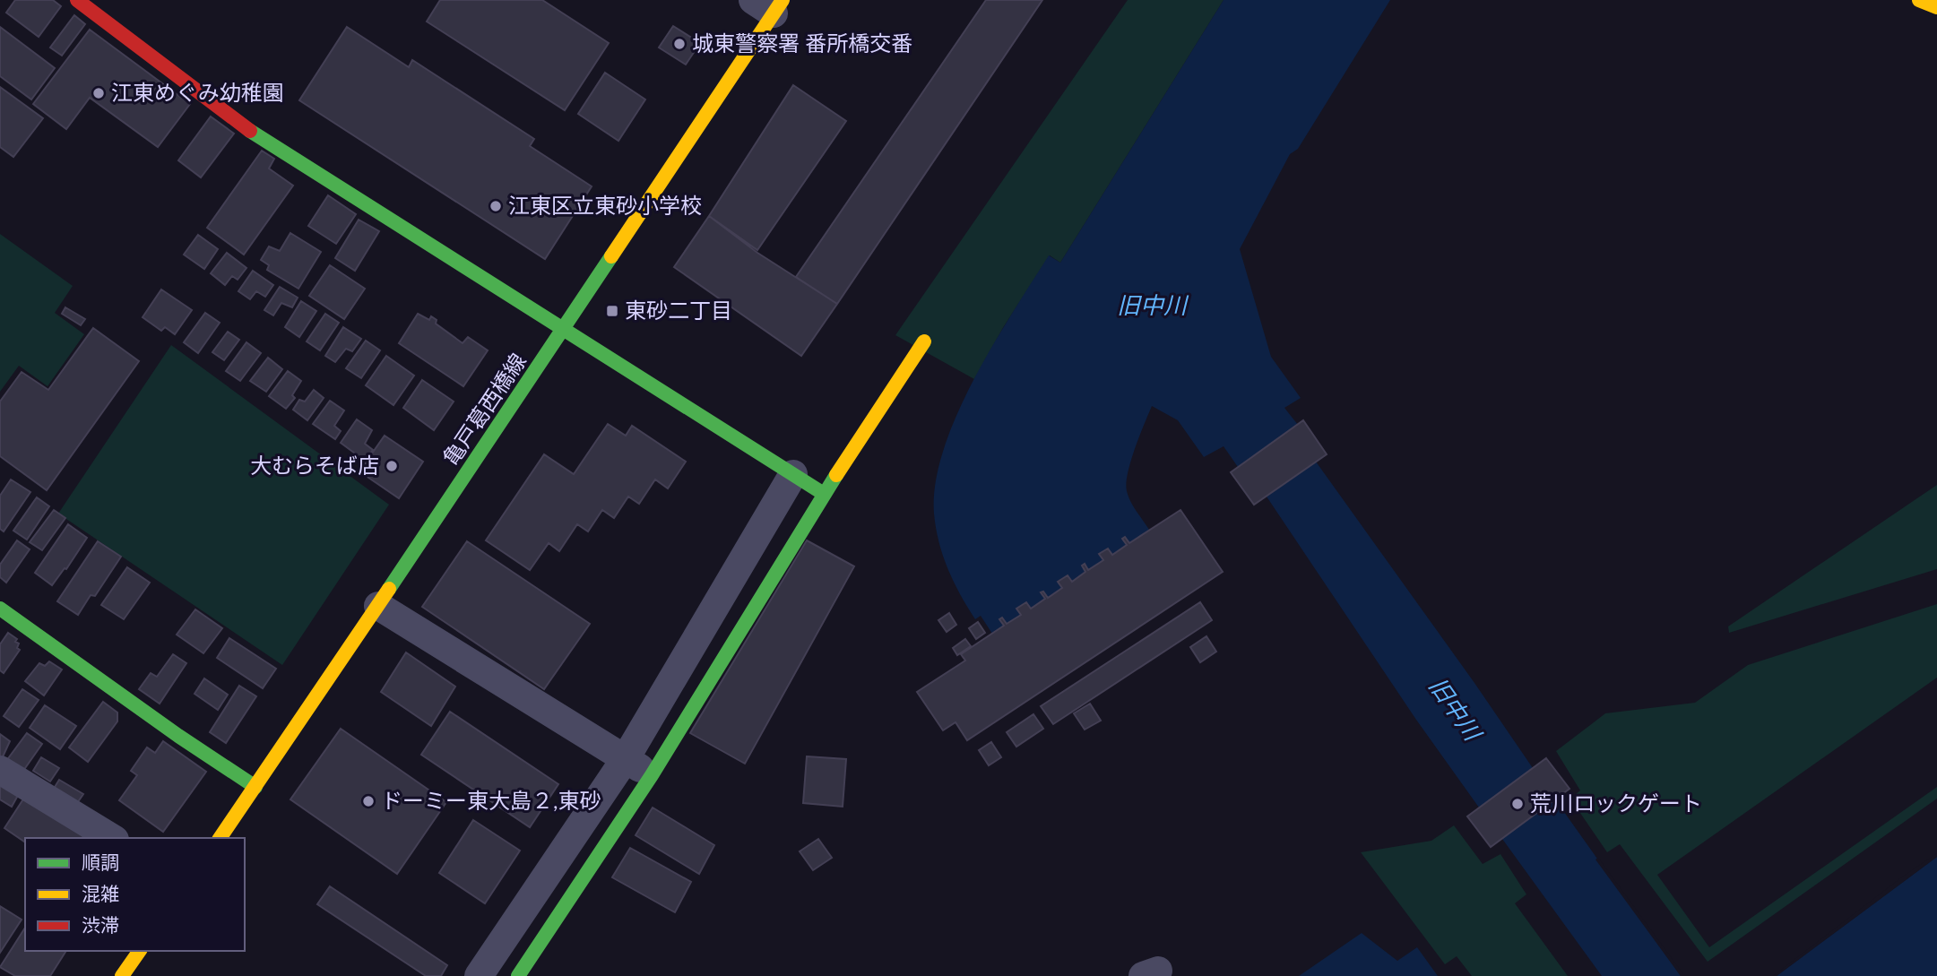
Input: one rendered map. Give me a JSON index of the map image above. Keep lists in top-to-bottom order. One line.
{"streets":{"street":["亀戸葛西橋線"]},"water":["旧中川"],"places":{"other":["城東警察署 番所橋交番","江東めぐみ幼稚園","江東区立東砂小学校","大むらそば店","ドーミー東大島２,東砂","荒川ロックゲート"],"transit":["東砂二丁目"]},"legend":["順調","混雑","渋滞"]}
